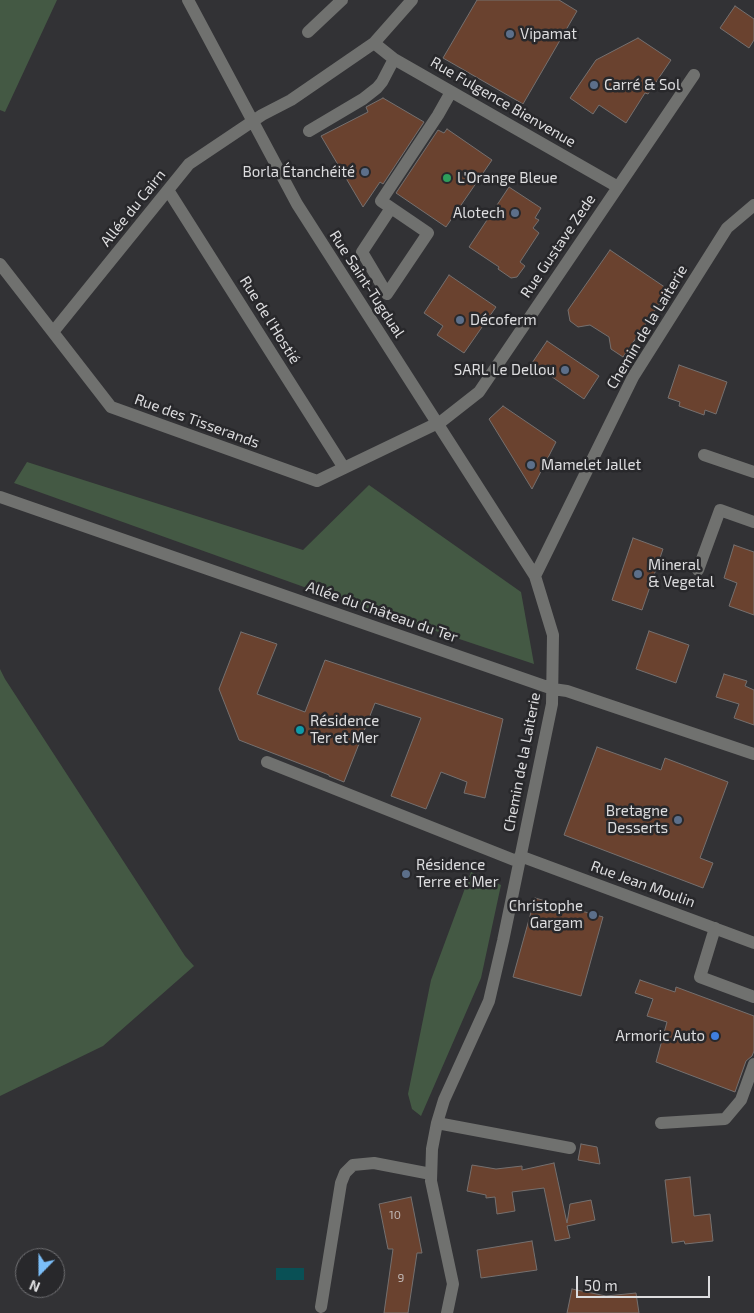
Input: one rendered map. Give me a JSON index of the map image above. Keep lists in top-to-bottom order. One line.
{"streets":{"street":["Rue Fulgence Bienvenue","Allée du Cairn","Rue Gustave Zede","Rue Saint-Tugdual","Rue de l'Hostié","Chemin de la Laiterie","Rue des Tisserands","Allée du Château du Ter","Rue Jean Moulin"]},"crossings":[["Rue Fulgence Bienvenue","Allée du Cairn"],["Rue Fulgence Bienvenue","Rue Gustave Zede"],["Allée du Cairn","Rue Saint-Tugdual"],["Allée du Cairn","Rue de l'Hostié"],["Allée du Cairn","Rue des Tisserands"],["Rue Gustave Zede","Rue Saint-Tugdual"],["Rue Gustave Zede","Rue des Tisserands"],["Rue Saint-Tugdual","Chemin de la Laiterie"],["Rue Saint-Tugdual","Rue des Tisserands"],["Rue de l'Hostié","Rue des Tisserands"],["Chemin de la Laiterie","Allée du Château du Ter"],["Chemin de la Laiterie","Rue Jean Moulin"]],"places":["Vipamat","Carré & Sol","Borla Étanchéité","L'Orange Bleue","Alotech","Décoferm","SARL Le Dellou","Mamelet Jallet","Mineral & Vegetal","Résidence Ter et Mer","Bretagne Desserts","Résidence Terre et Mer","Christophe Gargam","Armoric Auto"],"house_numbers":["10","9"],"scale_bar":"50 m","north":"bottom"}
